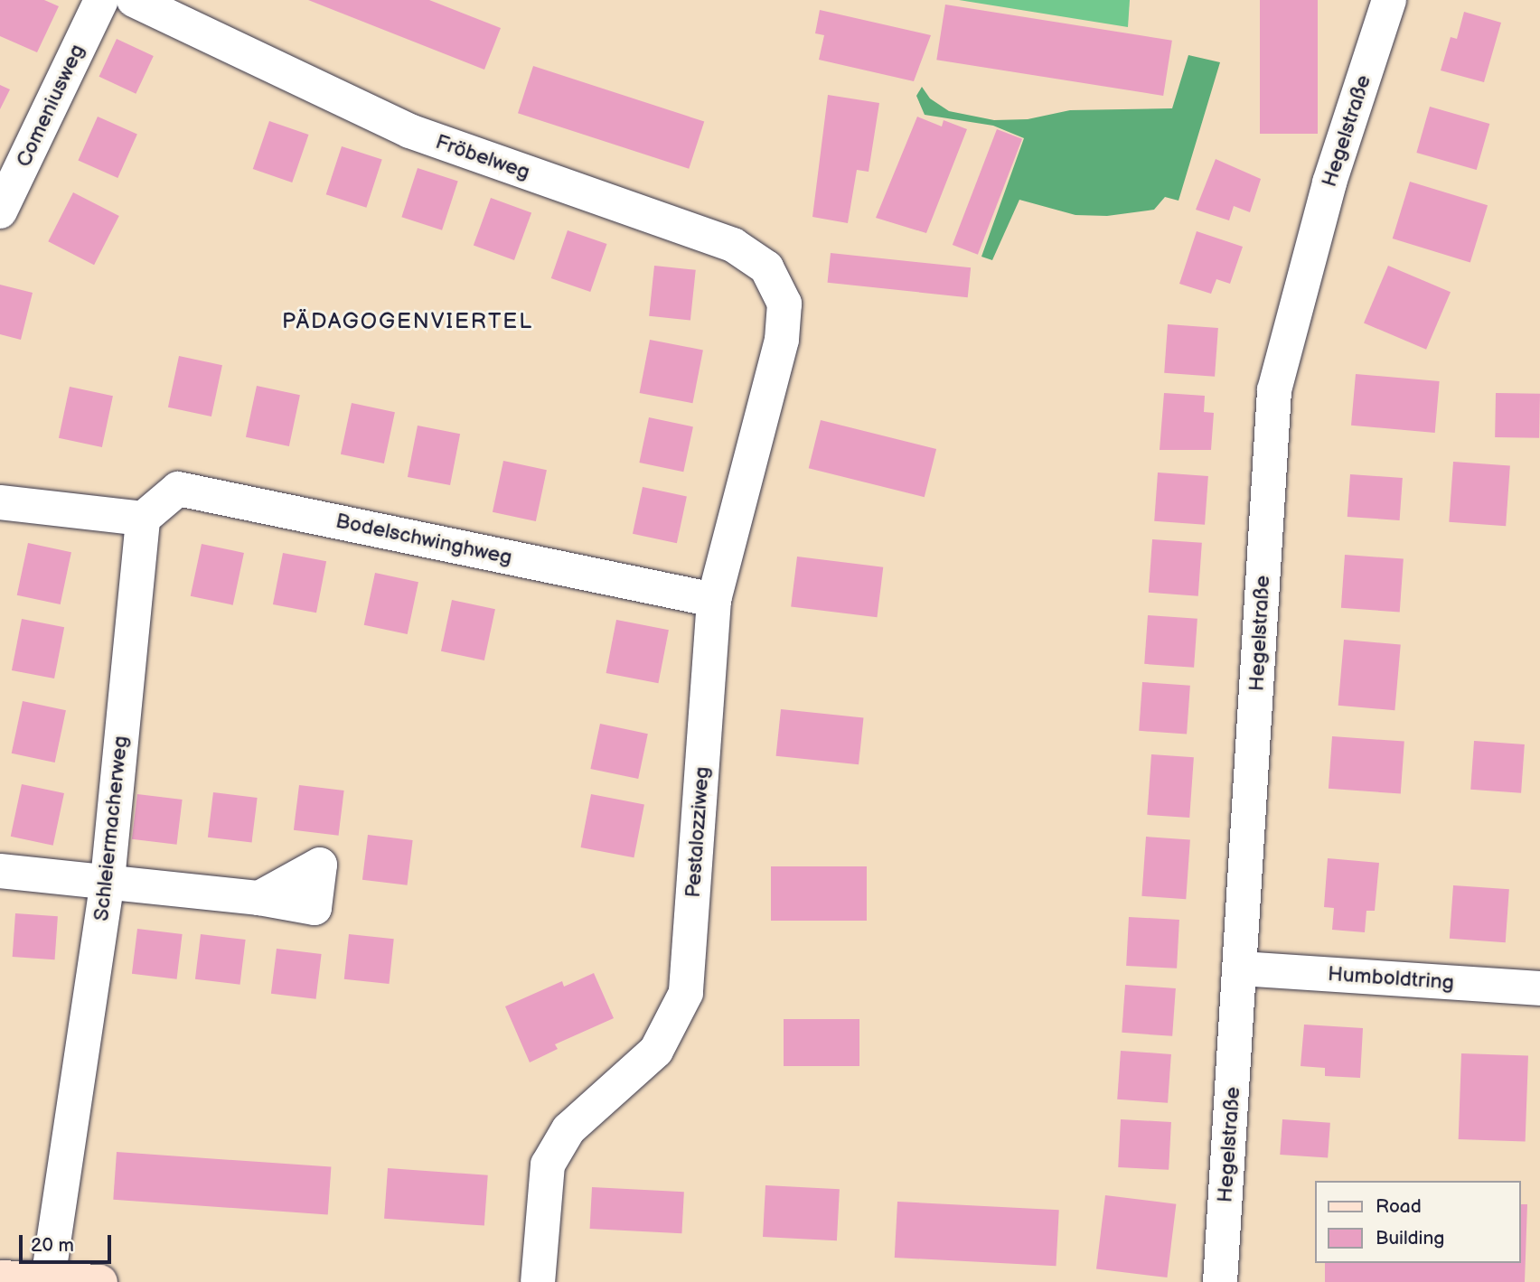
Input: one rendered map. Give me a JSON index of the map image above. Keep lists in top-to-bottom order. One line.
{"streets":{"street":["Comeniusweg","Hegelstraße","Fröbelweg","Bodelschwinghweg","Schleiermacherweg","Pestalozziweg","Humboldtring"]},"crossings":[["Hegelstraße","Humboldtring"],["Fröbelweg","Pestalozziweg"],["Bodelschwinghweg","Schleiermacherweg"],["Bodelschwinghweg","Pestalozziweg"]],"districts":["PÄDAGOGENVIERTEL"],"legend":["Road","Building"],"scale_bar":"20 m"}
